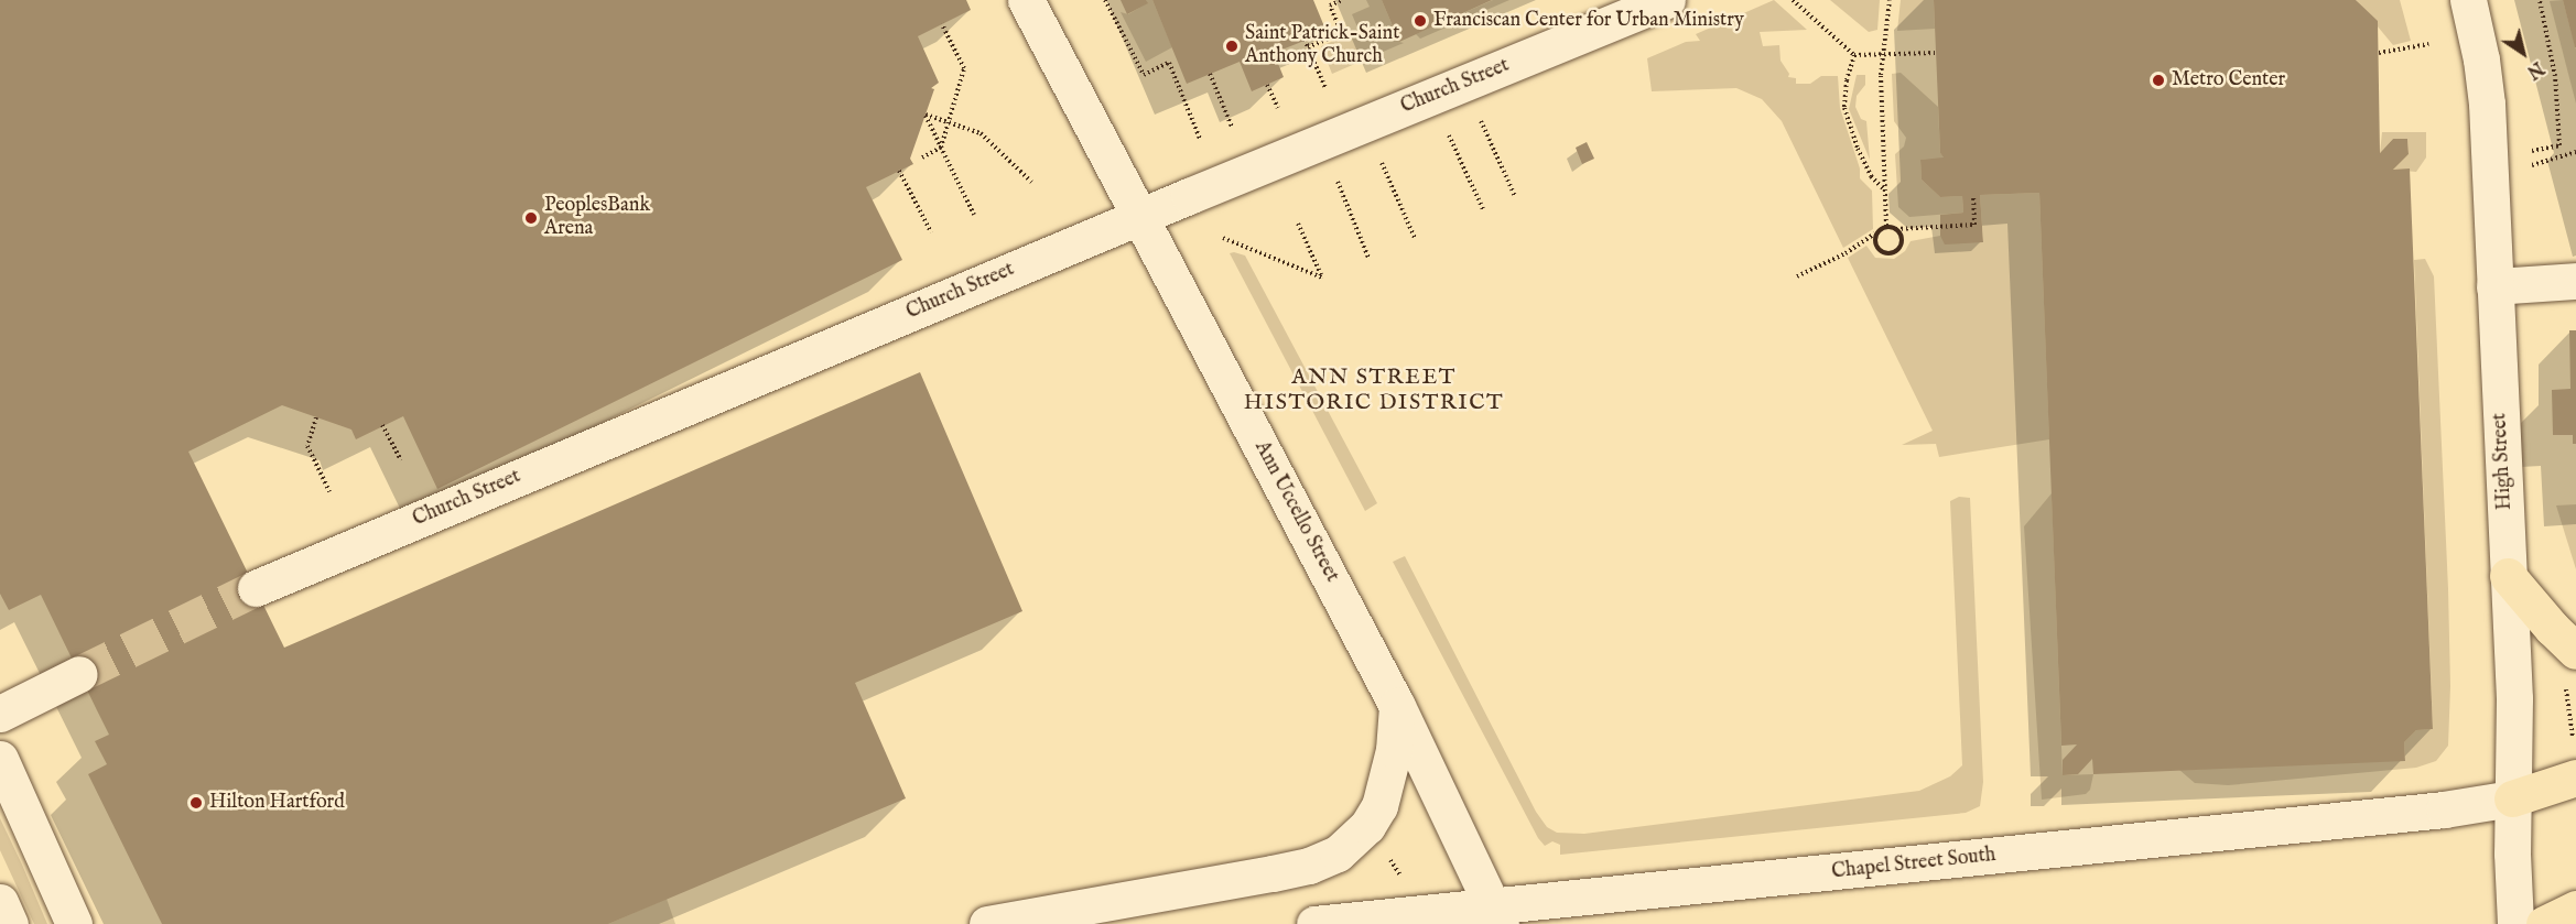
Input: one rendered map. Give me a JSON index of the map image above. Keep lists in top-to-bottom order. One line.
{"streets":{"street":["Church Street","High Street","Ann Uccello Street","Chapel Street South"]},"crossings":[["Church Street","Ann Uccello Street"],["High Street","Chapel Street South"],["Ann Uccello Street","Chapel Street South"]],"districts":["ANN STREET HISTORIC DISTRICT"],"places":["Franciscan Center for Urban Ministry","Saint Patrick-Saint Anthony Church","Metro Center","PeoplesBank Arena","Hilton Hartford"],"north":"bottom right"}
